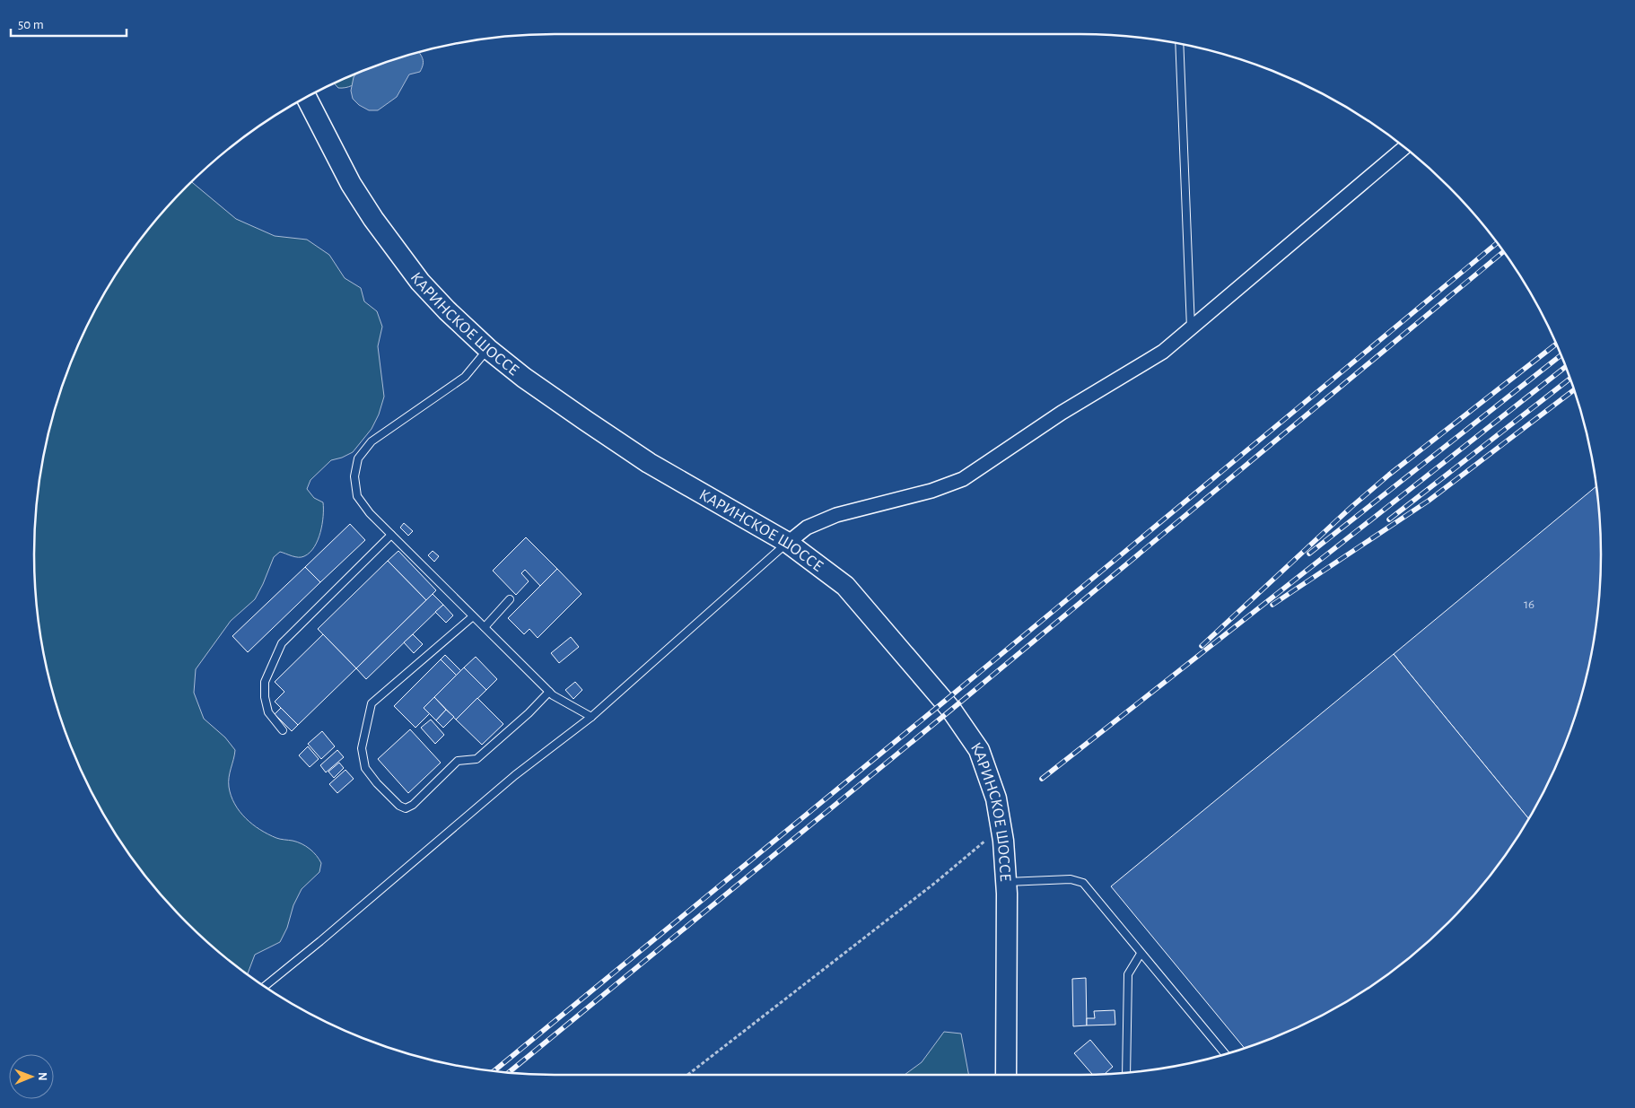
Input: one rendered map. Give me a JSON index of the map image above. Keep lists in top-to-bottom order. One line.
{"streets":{"street":["КАРИНСКОЕ ШОССЕ"]},"house_numbers":["16"],"scale_bar":"50 m","north":"right"}
